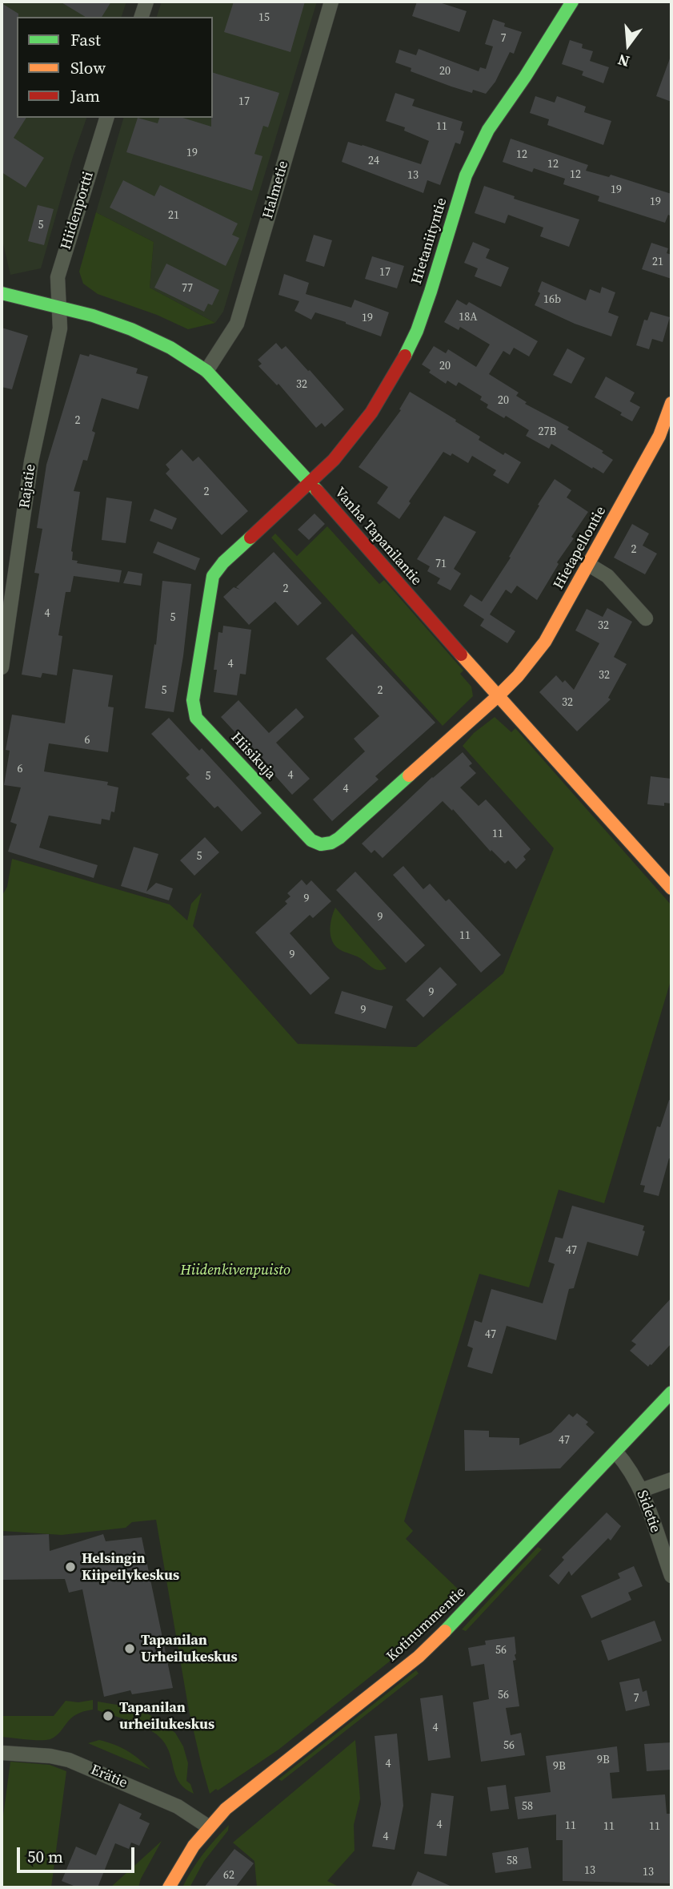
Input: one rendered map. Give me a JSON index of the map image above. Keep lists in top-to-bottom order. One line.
{"streets":{"street":["Halmetie","Hiidenportti","Hietaniityntie","Rajatie","Vanha Tapanilantie","Hietapellontie","Hiisikuja","Sidetie","Kotinummentie","Erätie"]},"crossings":[["Halmetie","Vanha Tapanilantie"],["Hiidenportti","Rajatie"],["Hiidenportti","Vanha Tapanilantie"],["Hietaniityntie","Vanha Tapanilantie"],["Hietaniityntie","Hiisikuja"],["Rajatie","Vanha Tapanilantie"],["Vanha Tapanilantie","Hietapellontie"],["Vanha Tapanilantie","Hiisikuja"],["Hietapellontie","Hiisikuja"],["Sidetie","Kotinummentie"],["Kotinummentie","Erätie"]],"parks":["Hiidenkivenpuisto"],"places":["Helsingin Kiipeilykeskus","Tapanilan Urheilukeskus","Tapanilan urheilukeskus"],"house_numbers":["15","7","20","17","11","19","12","24","12","12","13","19","19","21","5","21","17","77","16b","18A","19","20","32","20","2","27B","2","2","71","2","4","5","32","4","32","5","2","32","6","6","4","5","4","11","5","9","9","11","9","9","9","47","47","47","56","56","7","4","56","9B","4","9B","58","4","11","11","11","4","58","13","13","62"],"legend":["Fast","Slow","Jam"],"scale_bar":"50 m","north":"bottom"}
